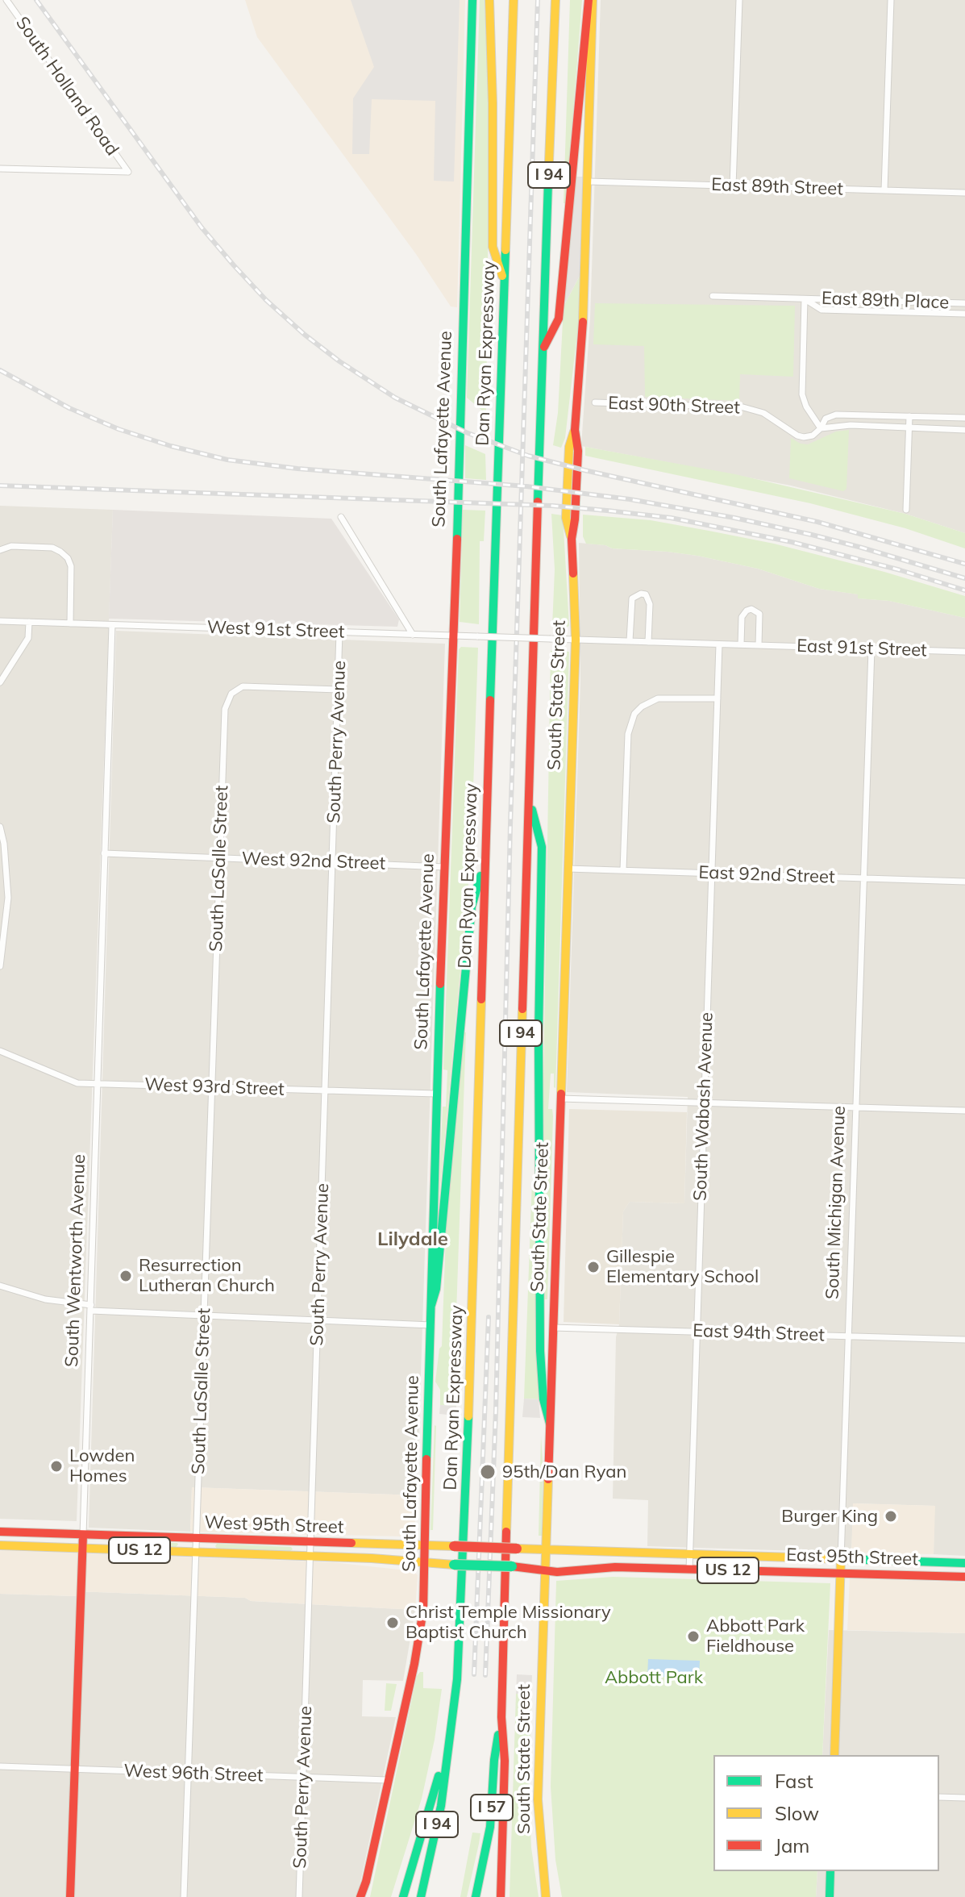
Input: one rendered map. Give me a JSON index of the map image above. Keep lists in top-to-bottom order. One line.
{"streets":{"main road":["I 94","Dan Ryan Expressway","South Lafayette Avenue","South State Street","South Michigan Avenue","South Wentworth Avenue","West 95th Street","US 12","East 95th Street","I 57"],"street":["South Holland Road","East 89th Street","East 89th Place","East 90th Street","West 91st Street","East 91st Street","South Perry Avenue","West 92nd Street","South LaSalle Street","East 92nd Street","West 93rd Street","South Wabash Avenue","East 94th Street","West 96th Street"]},"crossings":[["I 94","Dan Ryan Expressway"],["I 94","I 57"],["East 89th Street","South State Street"],["South Lafayette Avenue","West 91st Street"],["South Lafayette Avenue","West 92nd Street"],["South Lafayette Avenue","West 93rd Street"],["South Lafayette Avenue","West 95th Street"],["South Lafayette Avenue","West 96th Street"],["West 91st Street","East 91st Street"],["West 91st Street","South Perry Avenue"],["West 91st Street","South Wentworth Avenue"],["East 91st Street","South State Street"],["East 91st Street","South Wabash Avenue"],["East 91st Street","South Michigan Avenue"],["South State Street","East 92nd Street"],["South State Street","East 94th Street"],["South State Street","West 95th Street"],["South State Street","East 95th Street"],["South Perry Avenue","West 92nd Street"],["South Perry Avenue","South LaSalle Street"],["South Perry Avenue","West 93rd Street"],["South Perry Avenue","West 95th Street"],["South Perry Avenue","West 96th Street"],["West 92nd Street","South LaSalle Street"],["West 92nd Street","South Wentworth Avenue"],["South LaSalle Street","West 93rd Street"],["South LaSalle Street","West 95th Street"],["South LaSalle Street","West 96th Street"],["East 92nd Street","South Wabash Avenue"],["East 92nd Street","South Michigan Avenue"],["West 93rd Street","South Wentworth Avenue"],["South Wabash Avenue","East 94th Street"],["South Wabash Avenue","East 95th Street"],["South Michigan Avenue","East 94th Street"],["South Michigan Avenue","East 95th Street"],["South Wentworth Avenue","West 95th Street"],["South Wentworth Avenue","West 96th Street"],["West 95th Street","East 95th Street"]],"districts":["Lilydale"],"parks":["Abbott Park"],"places":["Gillespie Elementary School","Resurrection Lutheran Church","Lowden Homes","95th/Dan Ryan","Burger King","Christ Temple Missionary Baptist Church","Abbott Park Fieldhouse"],"legend":["Fast","Slow","Jam"]}
